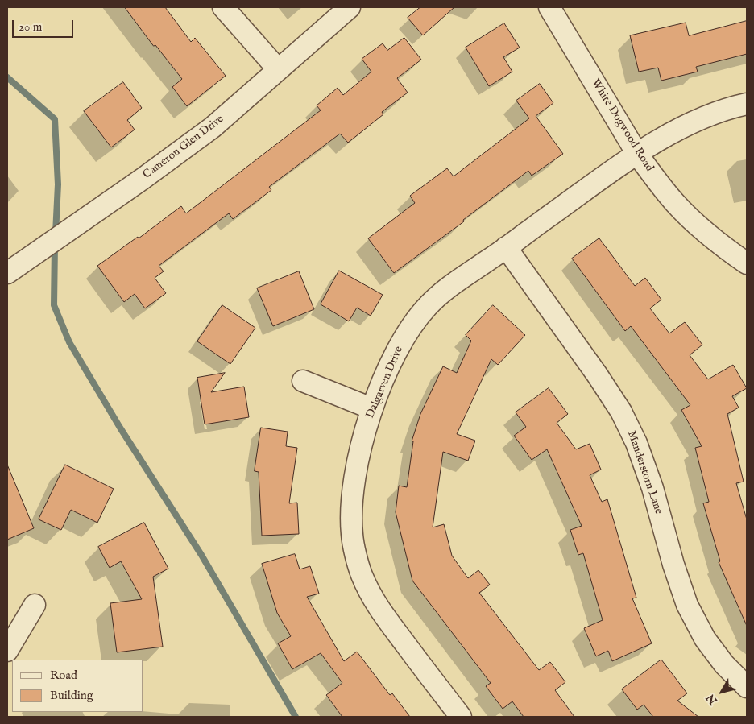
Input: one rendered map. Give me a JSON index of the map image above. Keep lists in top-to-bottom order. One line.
{"streets":{"street":["White Dogwood Road","Cameron Glen Drive","Dalgarven Drive","Manderstorn Lane"]},"crossings":[["White Dogwood Road","Dalgarven Drive"],["Dalgarven Drive","Manderstorn Lane"]],"legend":["Road","Building"],"scale_bar":"20 m","north":"bottom left"}
